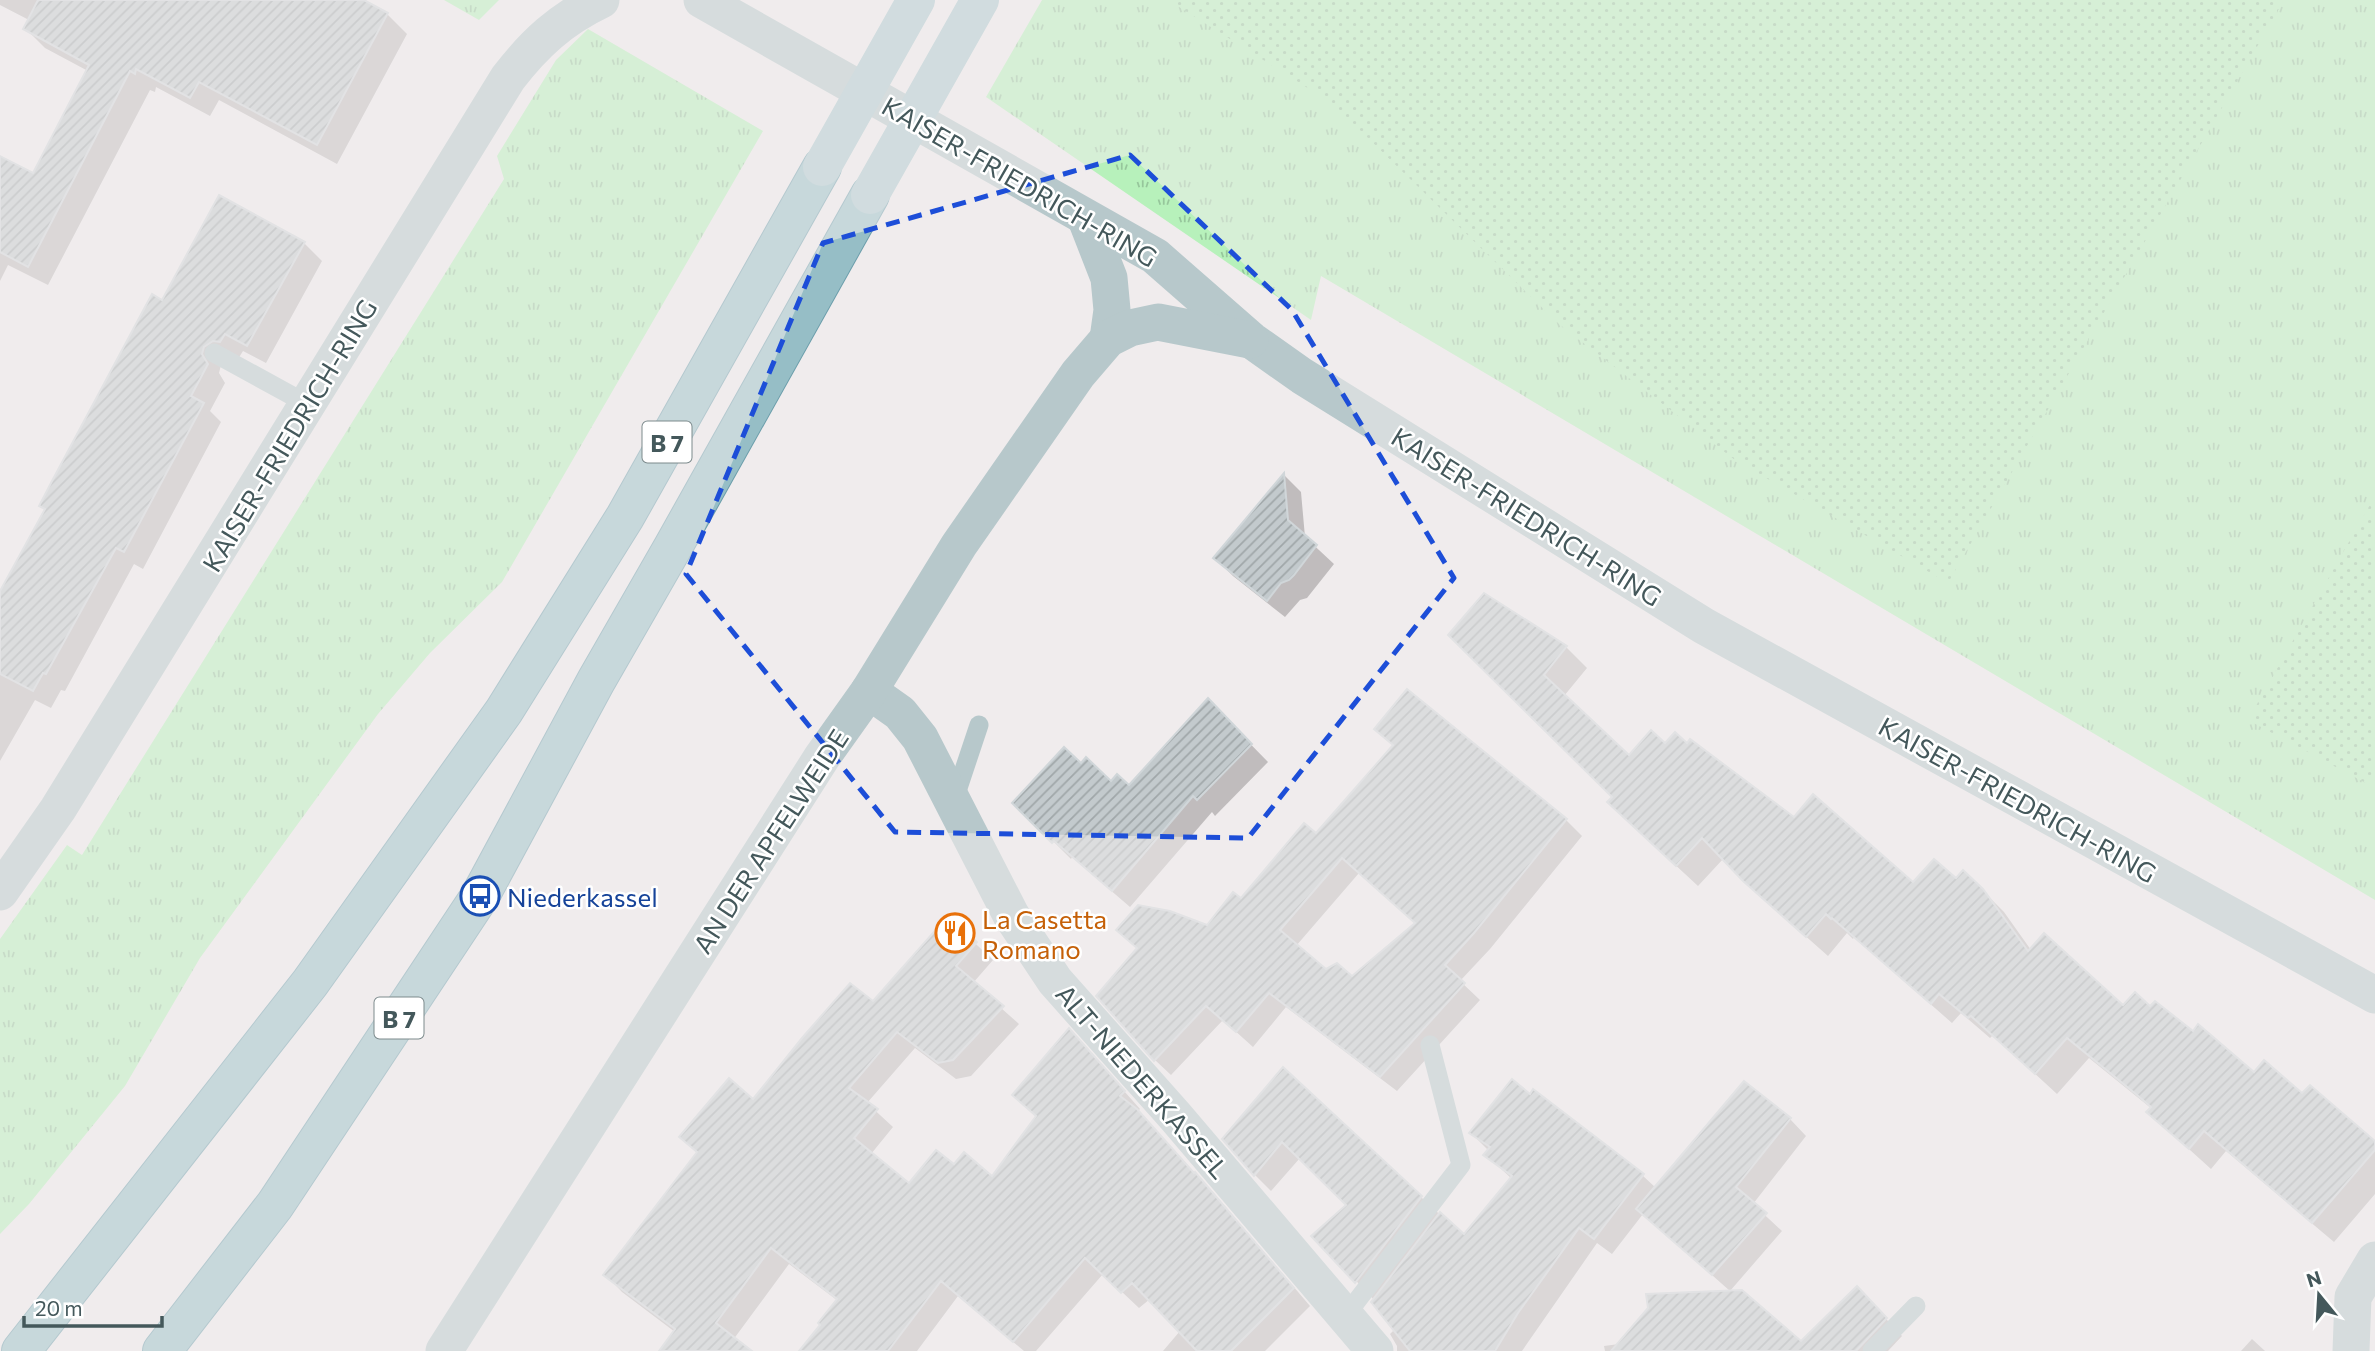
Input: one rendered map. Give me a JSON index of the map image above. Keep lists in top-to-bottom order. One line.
{"streets":{"highway":["B 7"],"street":["KAISER-FRIEDRICH-RING","AN DER APFELWEIDE","ALT-NIEDERKASSEL"]},"crossings":[["KAISER-FRIEDRICH-RING","AN DER APFELWEIDE"],["AN DER APFELWEIDE","ALT-NIEDERKASSEL"]],"places":{"bus stop":["Niederkassel"],"restaurant":["La Casetta Romano"]},"scale_bar":"20 m","north":"top"}
